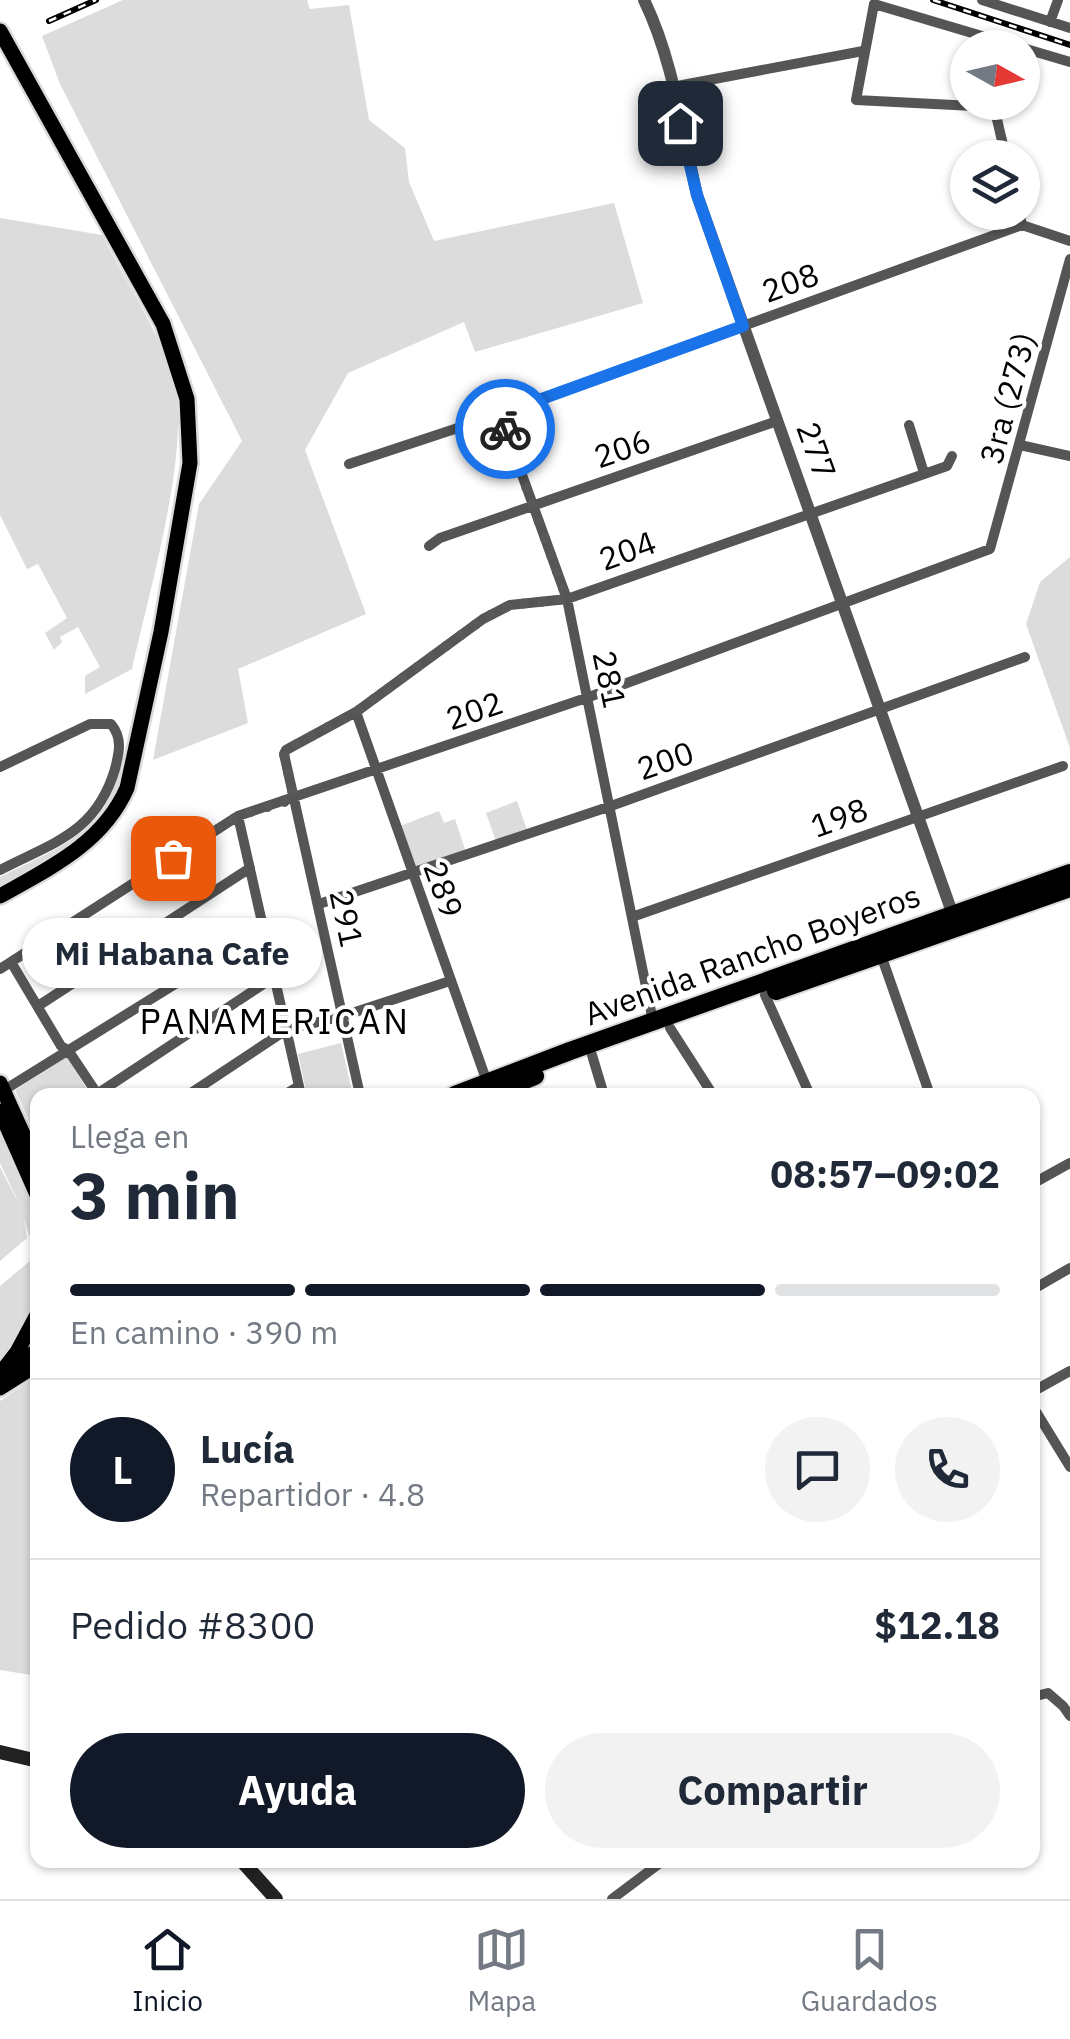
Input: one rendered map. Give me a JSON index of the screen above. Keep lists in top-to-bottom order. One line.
{"streets":{"highway":["Avenida Rancho Boyeros"],"street":["208","3ra (273)","206","277","204","281","202","200","198","289","291"]},"crossings":[["208","277"],["208","281"],["3ra (273)","202"],["206","277"],["206","281"],["277","204"],["277","202"],["277","200"],["277","198"],["277","Avenida Rancho Boyeros"],["204","281"],["204","289"],["204","291"],["281","202"],["281","200"],["281","198"],["281","Avenida Rancho Boyeros"],["202","289"],["202","291"],["200","289"],["200","291"],["289","Avenida Rancho Boyeros"]],"districts":["PANAMERICAN"],"places":["Mi Habana Cafe"],"north":"right","page":{"bubble":"Mi Habana Cafe","heading":["3 min","Llega en","08:57–09:02"],"panel":["Lucía","Repartidor · 4.8","Pedido #8300","$12.18"],"bar":"En camino · 390 m","round":"L","buttons":["Ayuda","Compartir"],"tabs":["Inicio","Mapa","Guardados"]}}
